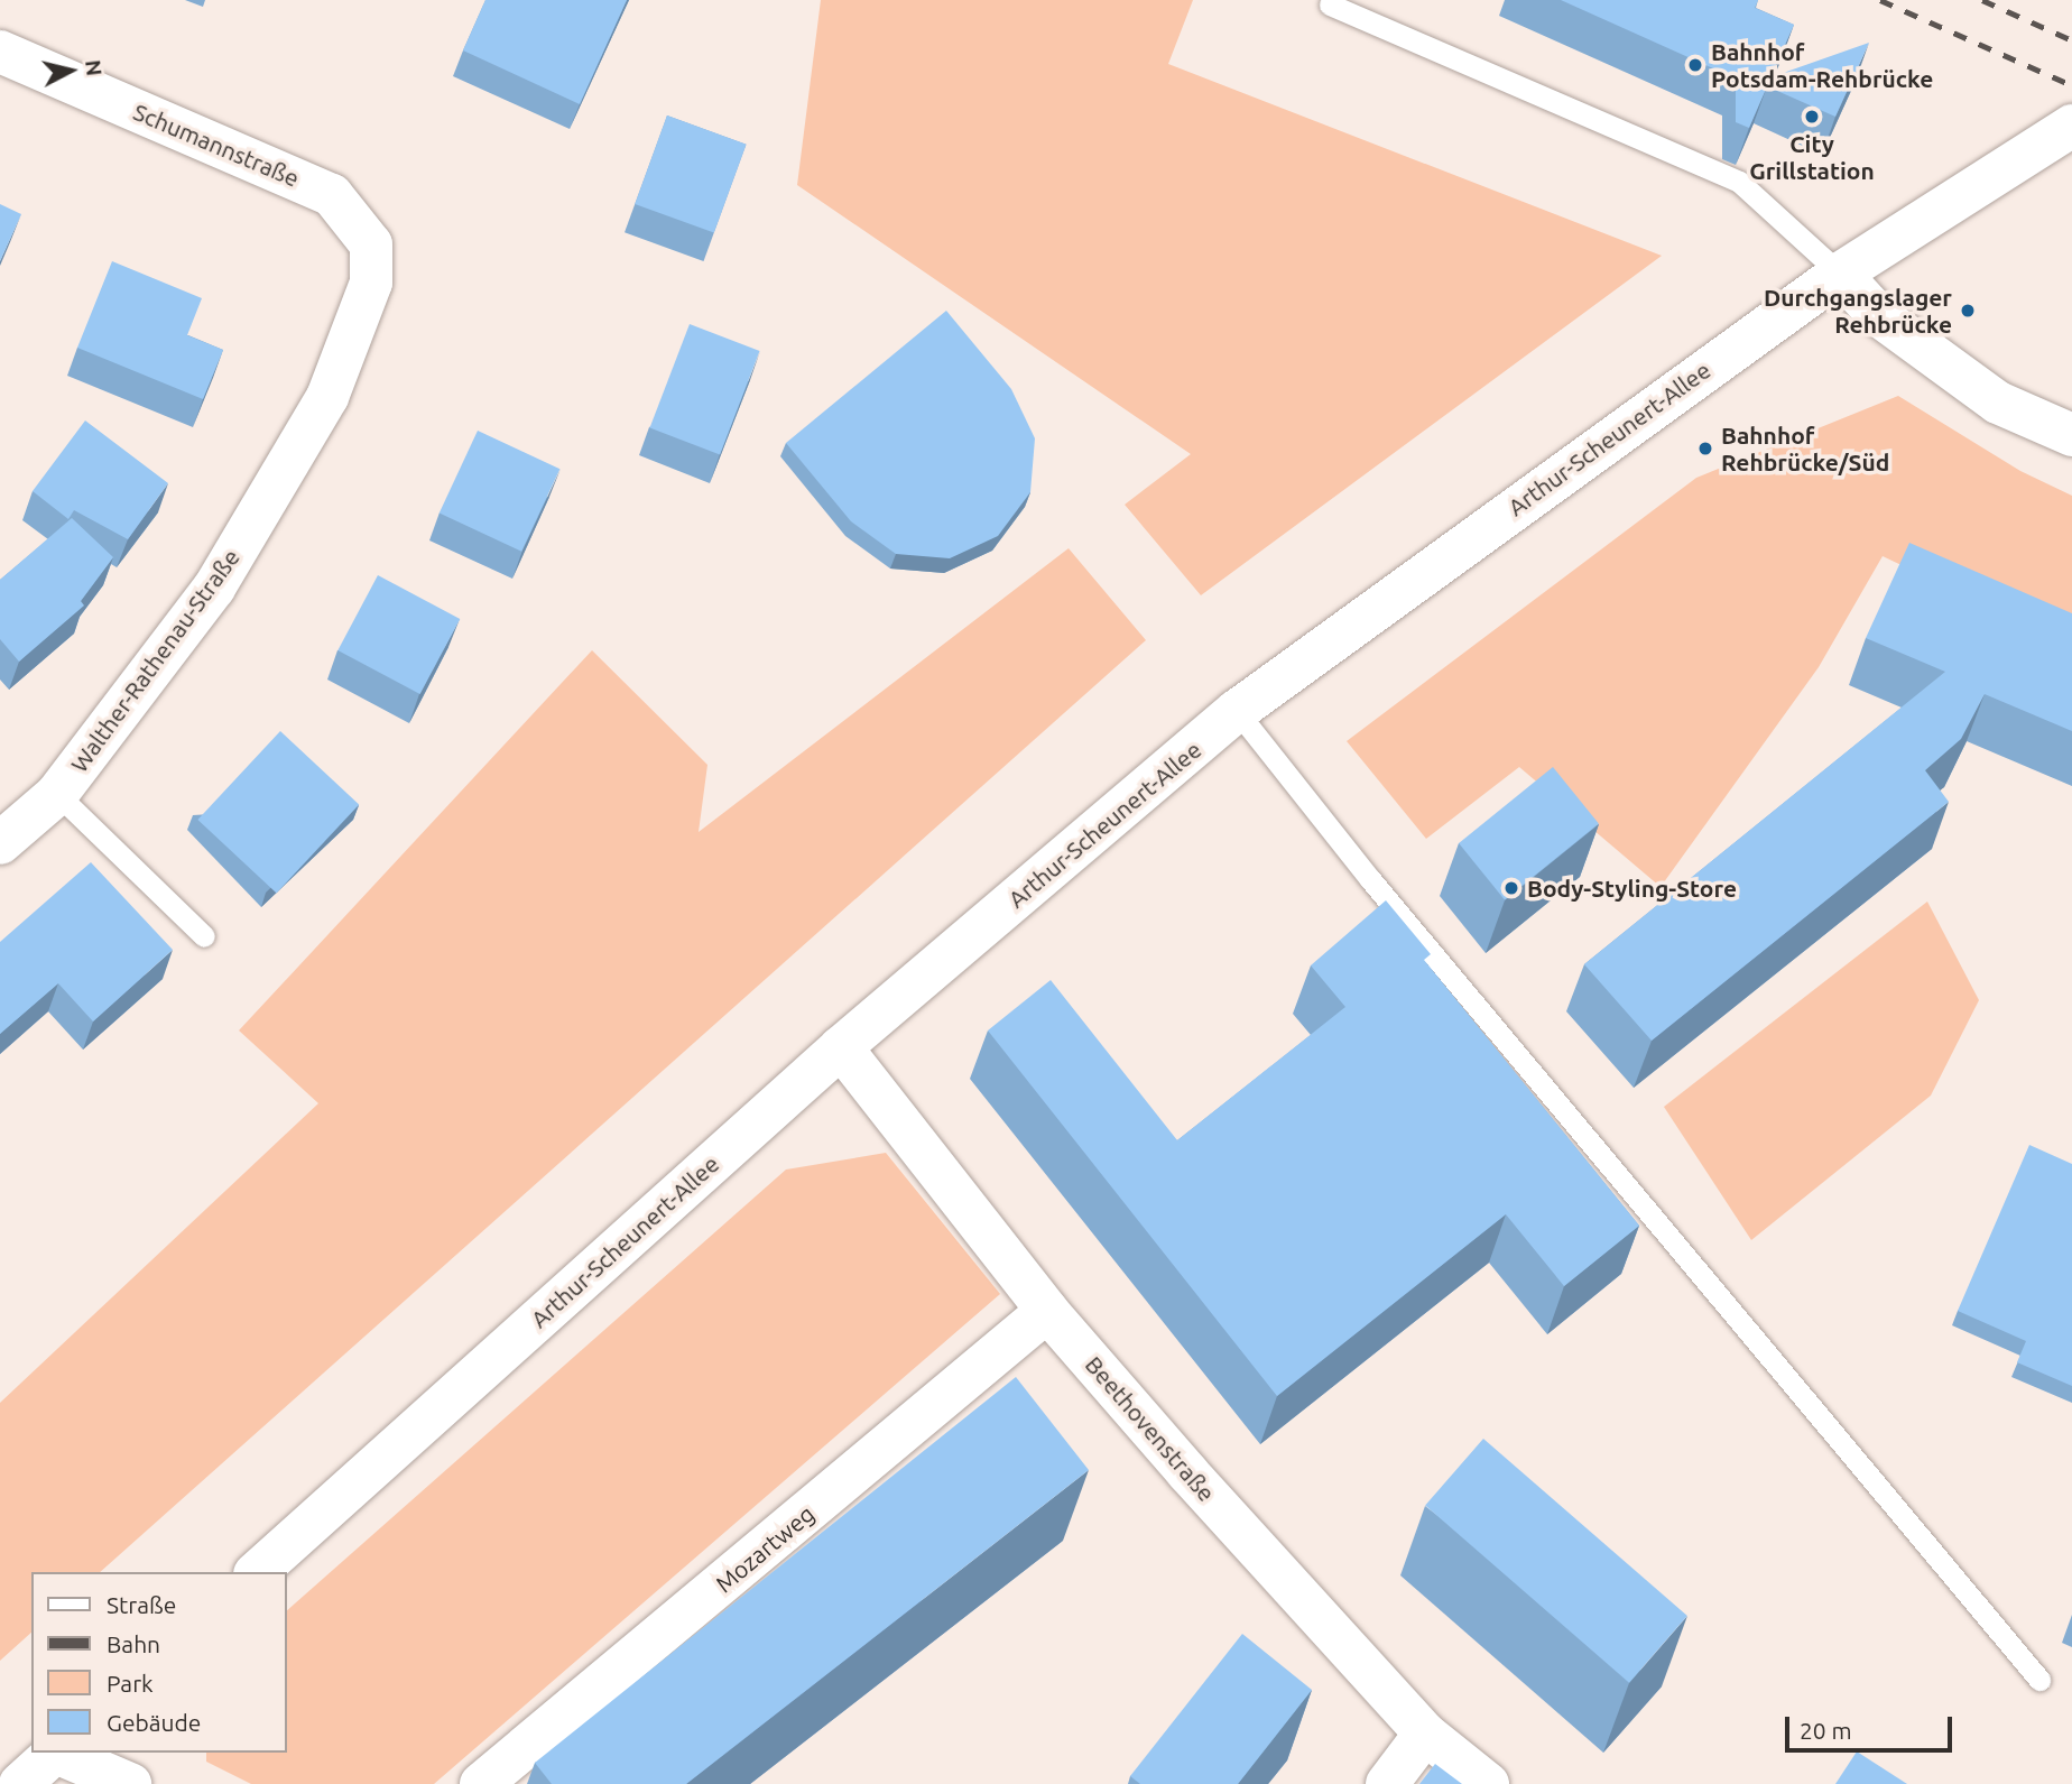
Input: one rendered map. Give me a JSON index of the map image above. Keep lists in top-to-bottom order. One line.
{"streets":{"street":["Schumannstraße","Arthur-Scheunert-Allee","Walther-Rathenau-Straße","Beethovenstraße","Mozartweg"]},"crossings":[["Schumannstraße","Walther-Rathenau-Straße"],["Arthur-Scheunert-Allee","Beethovenstraße"],["Beethovenstraße","Mozartweg"]],"places":["Bahnhof Potsdam-Rehbrücke","City Grillstation","Durchgangslager Rehbrücke","Bahnhof Rehbrücke/Süd","Body-Styling-Store"],"legend":["Straße","Bahn","Park","Gebäude"],"scale_bar":"20 m","north":"right"}
